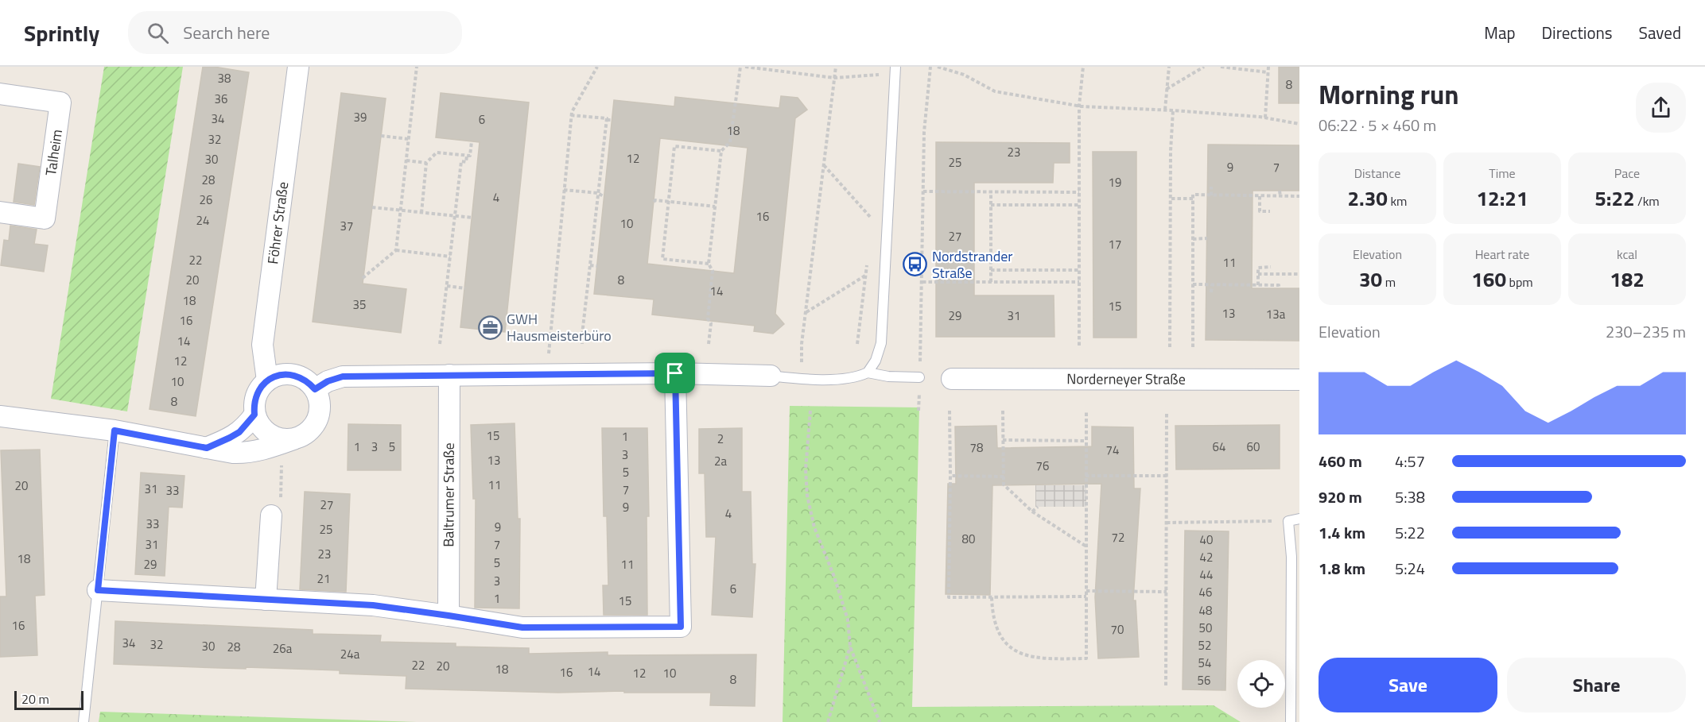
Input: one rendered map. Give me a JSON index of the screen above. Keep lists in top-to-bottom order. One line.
{"streets":{"street":["Talheim","Föhrer Straße","Norderneyer Straße","Baltrumer Straße"]},"places":{"bus stop":["Nordstrander Straße"],"office":["GWH Hausmeisterbüro"]},"house_numbers":["38","8","36","39","34","6","18","32","23","12","30","25","9","7","28","19","4","26","16","24","10","37","27","17","22","11","20","8","14","18","35","15","13","13a","29","31","16","14","12","10","8","15","1","2","1","3","5","64","60","78","74","3","13","2a","76","5","11","20","31","7","33","27","9","4","33","9","25","72","80","40","31","7","23","42","18","5","29","11","44","21","3","6","46","1","15","48","16","50","70","34","32","52","30","28","26a","24a","54","22","20","18","14","16","12","10","8","56"],"scale_bar":"20 m","page":{"header":"Sprintly","search":"Search here","nav":["Map","Directions","Saved"],"heading":["Morning run","06:22 · 5 × 460 m"],"stats":[["Distance","2.30 km"],["Time","12:21"],["Pace","5:22 /km"],["Elevation","30 m"],["Heart rate","160 bpm"],["kcal","182"]],"chart":["Elevation","230–235 m"],"list":[{"name":"460 m","note":"4:57"},{"name":"920 m","note":"5:38"},{"name":"1.4 km","note":"5:22"},{"name":"1.8 km","note":"5:24"}],"buttons":["Save","Share"],"scale":"20 m"}}
